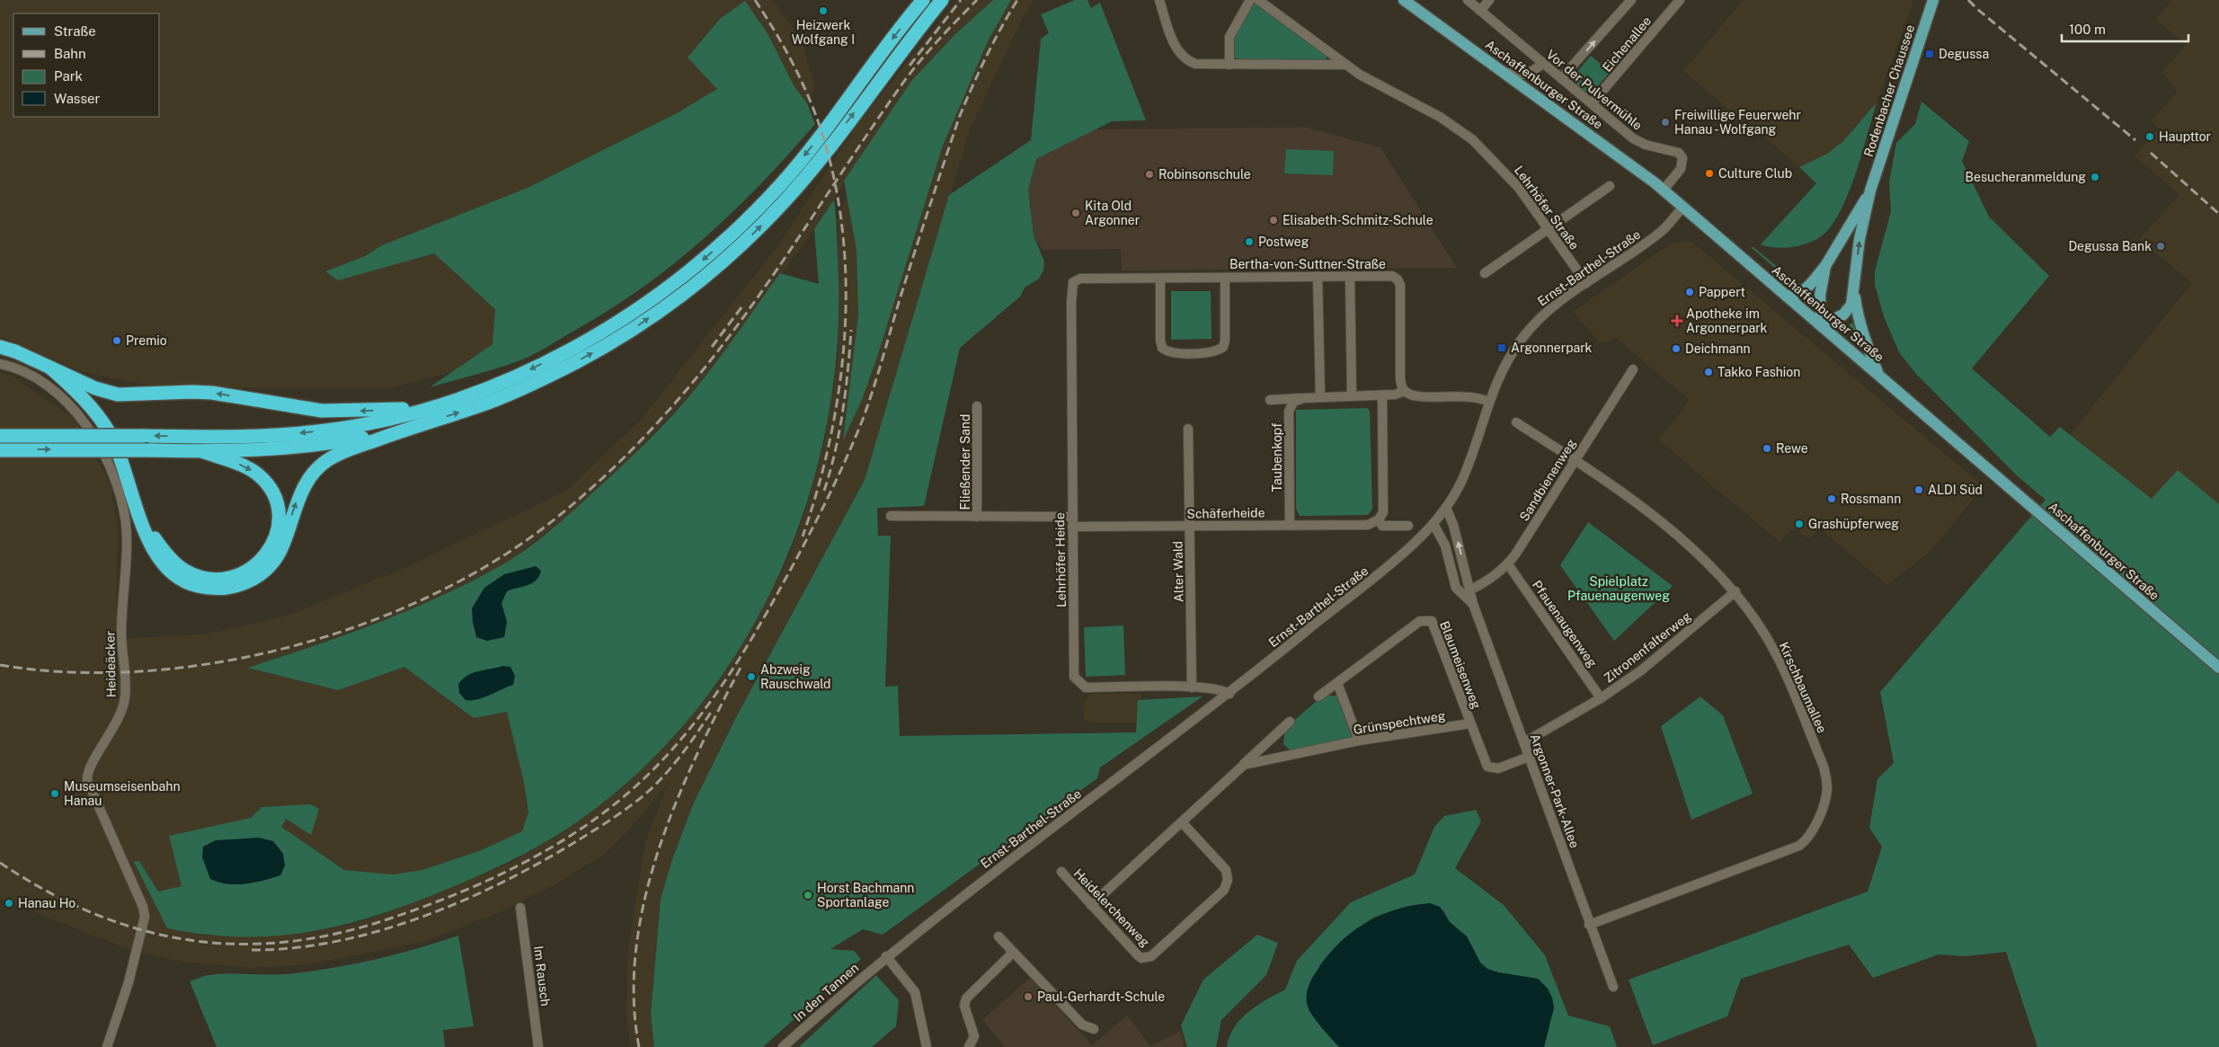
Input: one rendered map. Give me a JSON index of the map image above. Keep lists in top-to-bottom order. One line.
{"streets":{"main road":["Aschaffenburger Straße","Rodenbacher Chaussee"],"street":["Eichenallee","Vor der Pulvermühle","Lehrhöfer Straße","Bertha-von-Suttner-Straße","Ernst-Barthel-Straße","Taubenkopf","Fließender Sand","Sandbienenweg","Schäferheide","Lehrhöfer Heide","Alter Wald","Pfauenaugenweg","Zitronenfalterweg","Heideäcker","Blaumeisenweg","Kirschbaumallee","Grünspechtweg","Argonner-Park-Allee","Heidelerchenweg","Im Rausch","In den Tannen"]},"crossings":[["Eichenallee","Vor der Pulvermühle"],["Aschaffenburger Straße","Vor der Pulvermühle"],["Aschaffenburger Straße","Ernst-Barthel-Straße"],["Lehrhöfer Straße","Ernst-Barthel-Straße"],["Bertha-von-Suttner-Straße","Lehrhöfer Heide"],["Ernst-Barthel-Straße","Lehrhöfer Heide"],["Ernst-Barthel-Straße","Argonner-Park-Allee"],["Ernst-Barthel-Straße","In den Tannen"],["Taubenkopf","Schäferheide"],["Fließender Sand","Lehrhöfer Heide"],["Sandbienenweg","Pfauenaugenweg"],["Sandbienenweg","Kirschbaumallee"],["Sandbienenweg","Argonner-Park-Allee"],["Schäferheide","Lehrhöfer Heide"],["Schäferheide","Alter Wald"],["Lehrhöfer Heide","Alter Wald"],["Pfauenaugenweg","Zitronenfalterweg"],["Zitronenfalterweg","Kirschbaumallee"],["Zitronenfalterweg","Argonner-Park-Allee"],["Blaumeisenweg","Grünspechtweg"],["Kirschbaumallee","Argonner-Park-Allee"]],"parks":["Spielplatz Pfauenaugenweg"],"places":{"other":["Heizwerk Wolfgang I","Freiwillige Feuerwehr Hanau - Wolfgang","Haupttor","Culture Club","Robinsonschule","Besucheranmeldung","Kita Old Argonner","Elisabeth-Schmitz-Schule","Postweg","Degussa Bank","Pappert","Premio","Deichmann","Takko Fashion","Rewe","ALDI Süd","Rossmann","Grashüpferweg","Abzweig Rauschwald","Museumseisenbahn Hanau","Horst Bachmann Sportanlage","Hanau Ho","Paul-Gerhardt-Schule"],"transit":["Degussa","Argonnerpark"],"health":["Apotheke im Argonnerpark"]},"legend":["Straße","Bahn","Park","Wasser"],"scale_bar":"100 m"}
